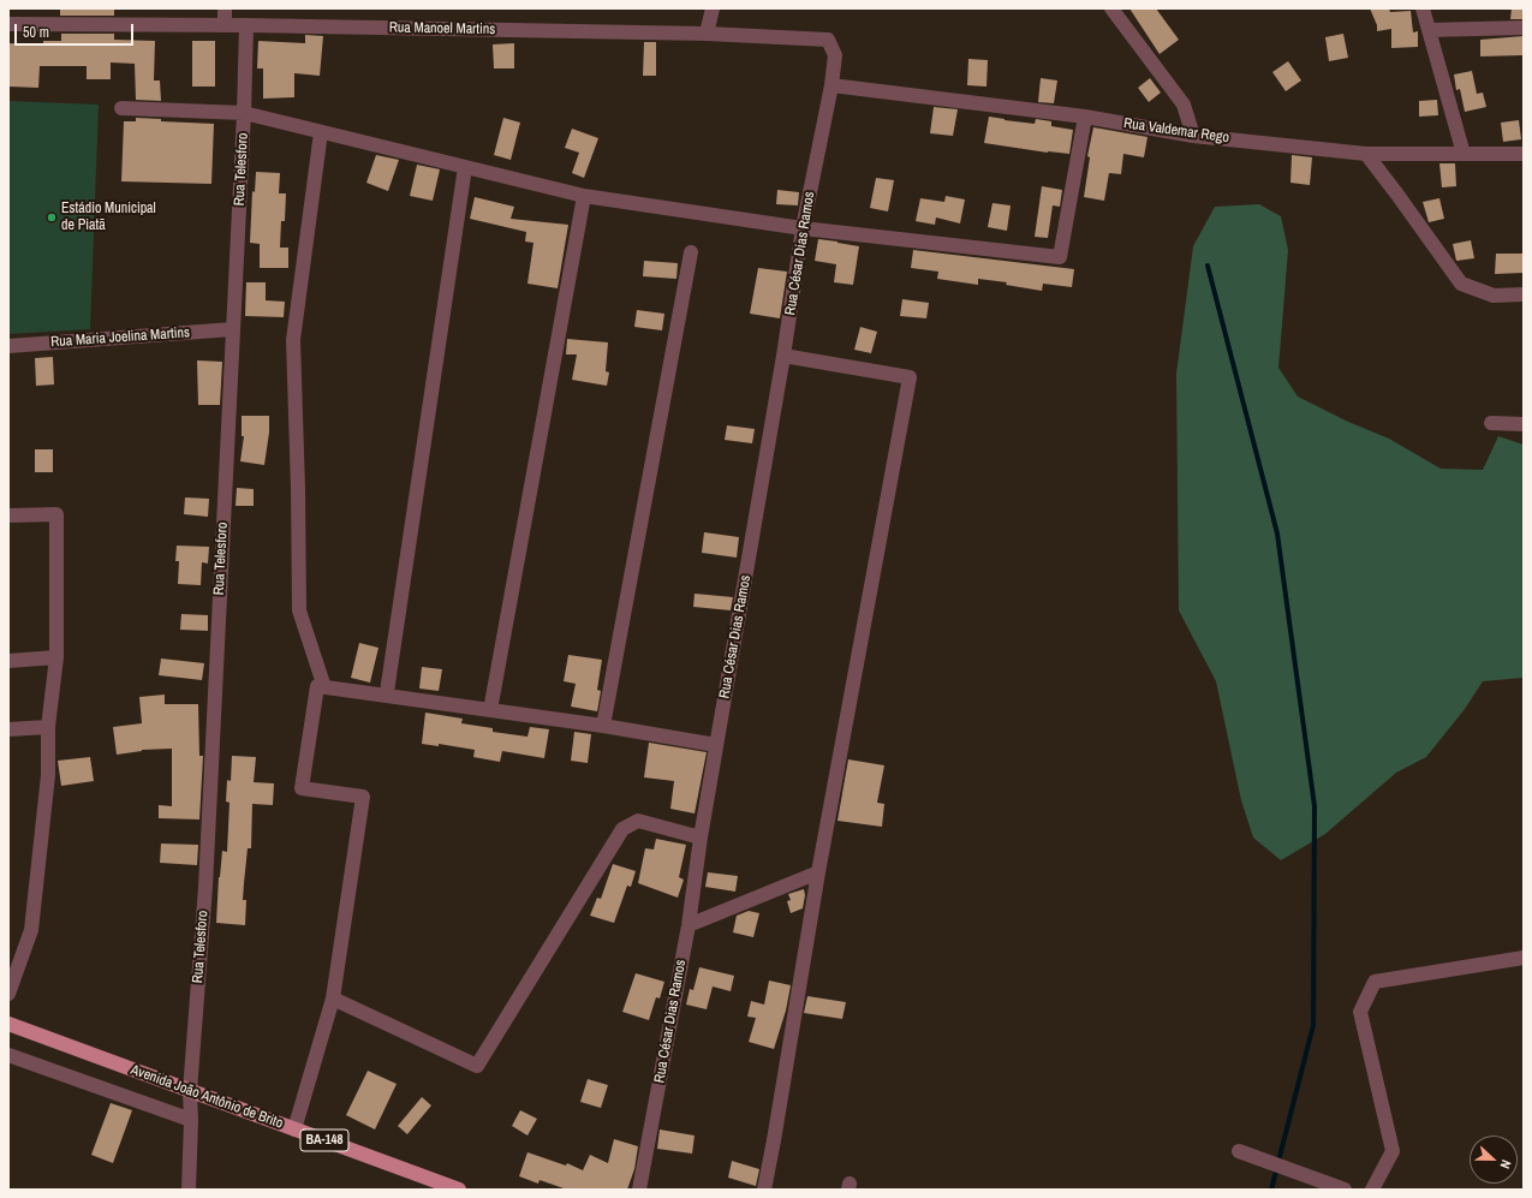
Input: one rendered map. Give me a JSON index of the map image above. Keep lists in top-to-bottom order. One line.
{"streets":{"main road":["Avenida João Antônio de Brito","BA-148"],"street":["Rua Manoel Martins","Rua Valdemar Rego","Rua Telesforo","Rua César Dias Ramos","Rua Maria Joelina Martins"]},"crossings":[["Rua Manoel Martins","Rua Valdemar Rego"],["Rua Manoel Martins","Rua Telesforo"],["Rua Manoel Martins","Rua César Dias Ramos"],["Rua Valdemar Rego","Rua César Dias Ramos"],["Rua Telesforo","Rua Maria Joelina Martins"],["Rua Telesforo","Avenida João Antônio de Brito"]],"places":["Estádio Municipal de Piatã"],"scale_bar":"50 m","north":"right"}
